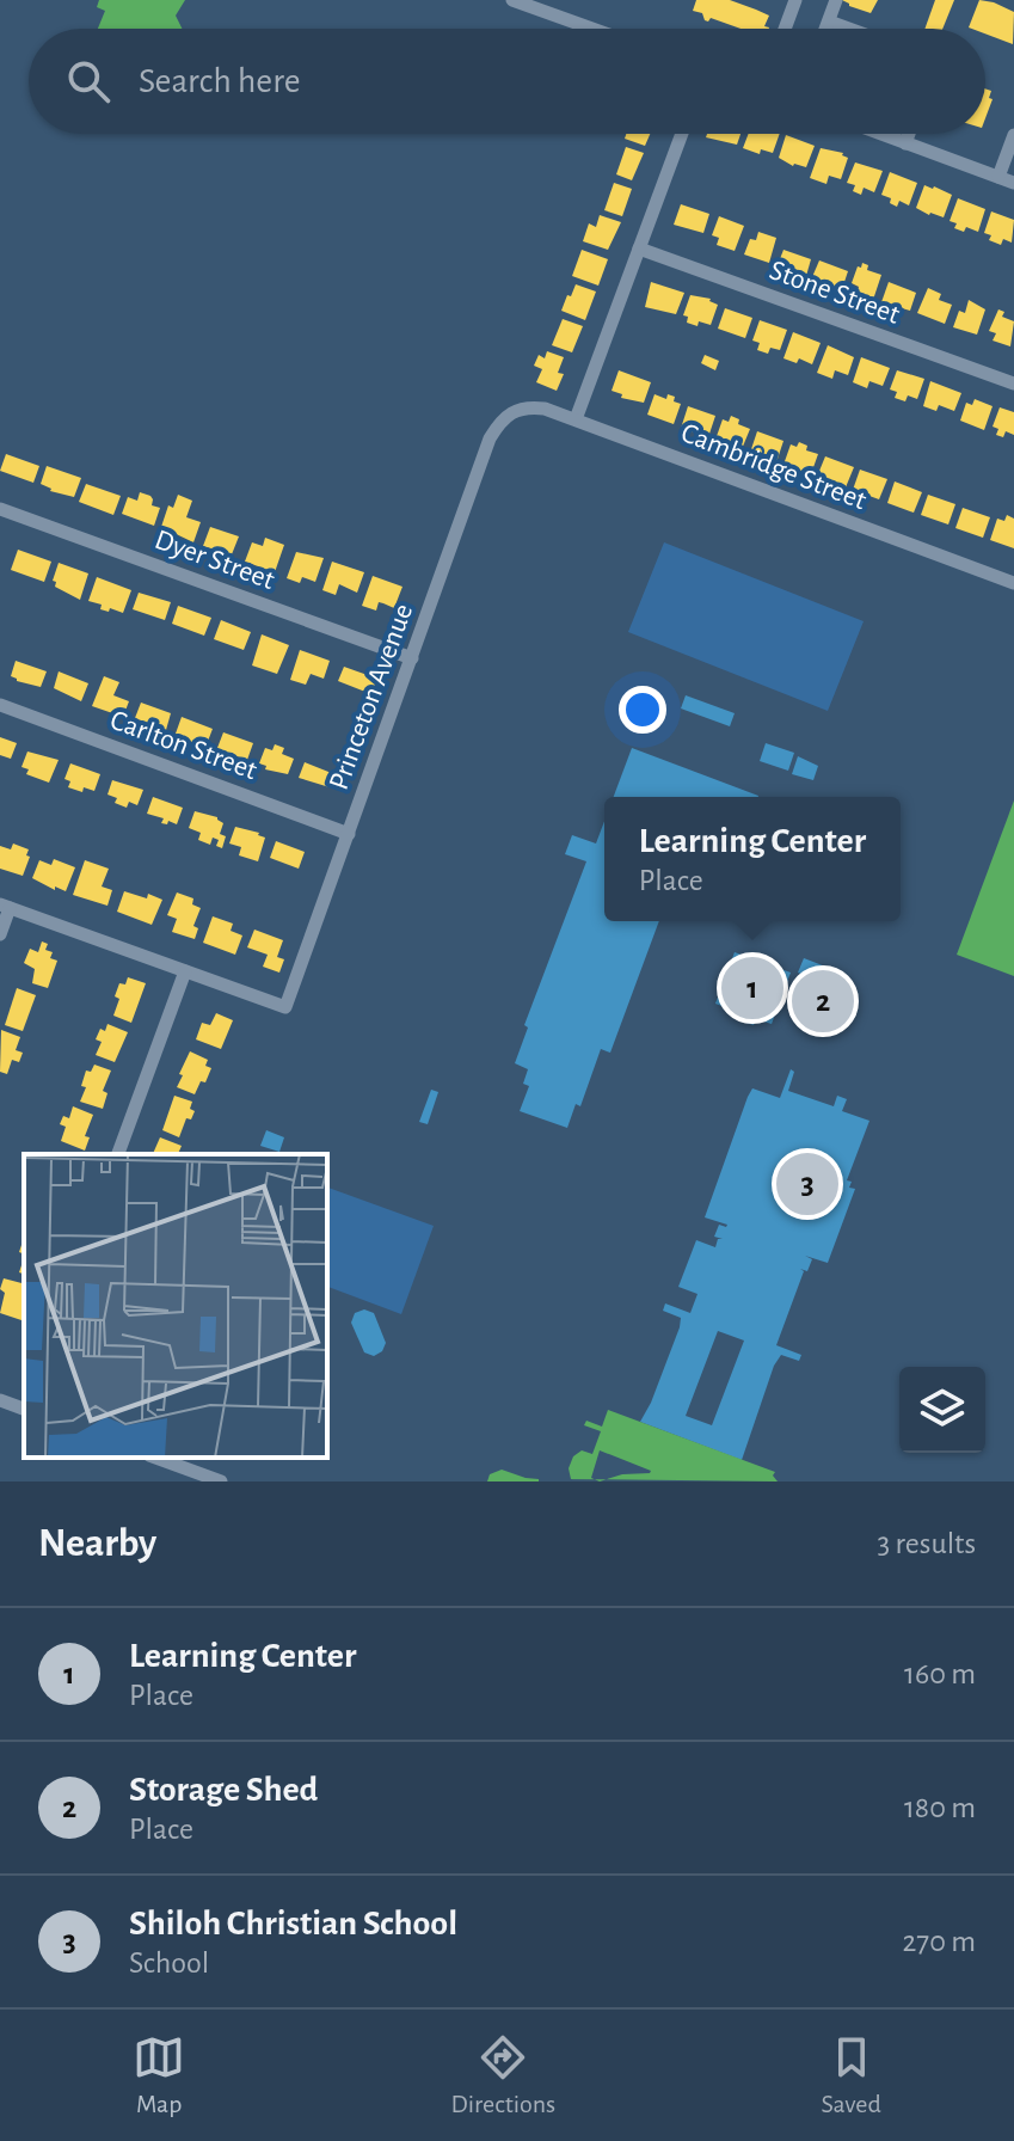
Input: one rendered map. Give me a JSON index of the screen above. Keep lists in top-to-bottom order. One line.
{"streets":{"street":["Stone Street","Cambridge Street","Dyer Street","Princeton Avenue","Carlton Street"]},"crossings":[["Cambridge Street","Princeton Avenue"],["Dyer Street","Princeton Avenue"],["Princeton Avenue","Carlton Street"]],"page":{"search":"Search here","popup":["Learning Center","Place"],"pins":["1","2","3"],"heading":["Nearby","3 results"],"list":[{"mark":"1","name":"Learning Center","note":"Place","value":"160 m"},{"mark":"2","name":"Storage Shed","note":"Place","value":"180 m"},{"mark":"3","name":"Shiloh Christian School","note":"School","value":"270 m"}],"nav":["Map","Directions","Saved"]}}
